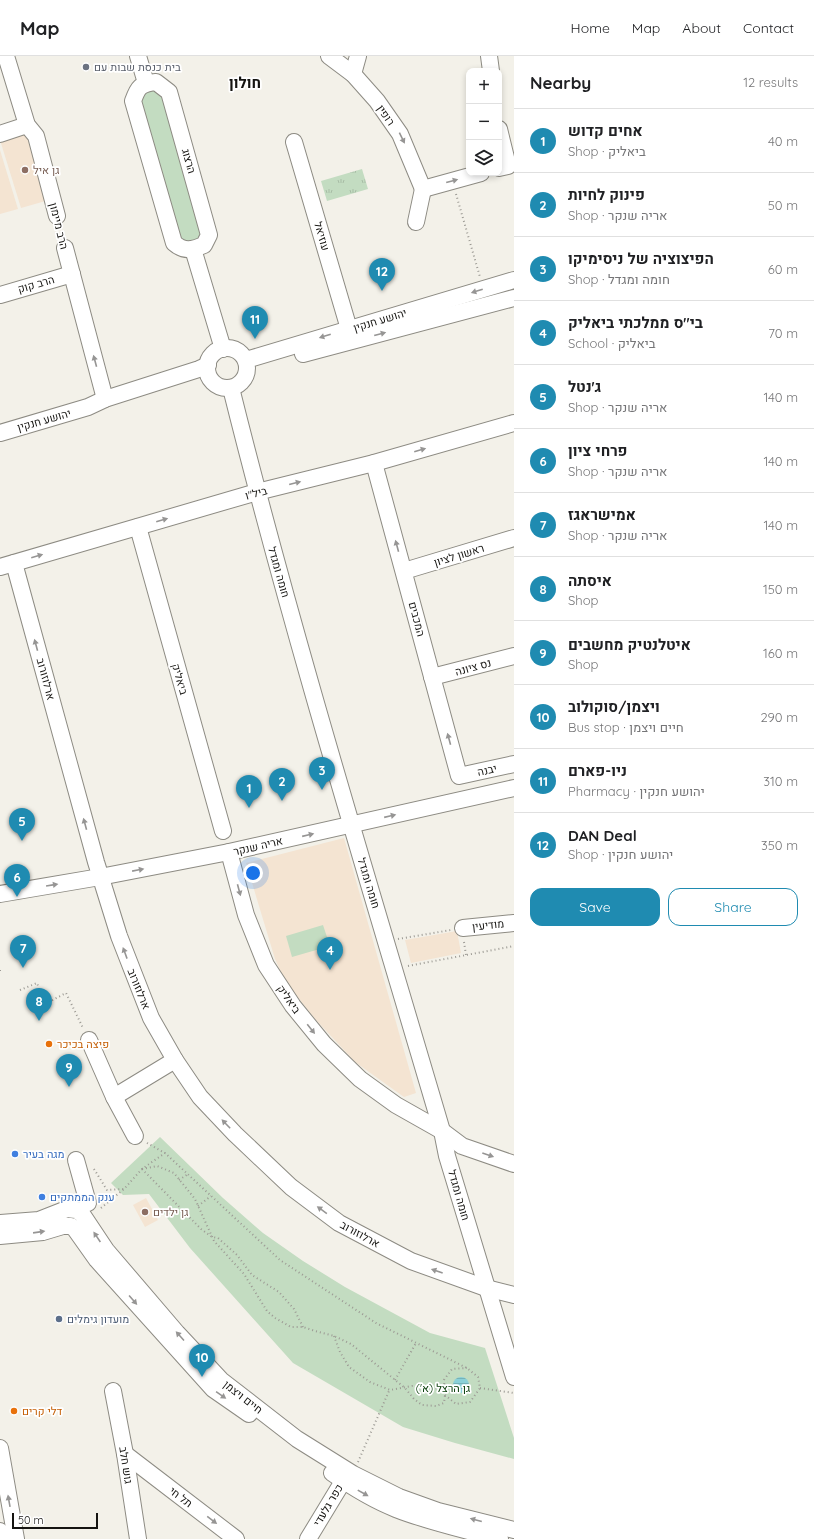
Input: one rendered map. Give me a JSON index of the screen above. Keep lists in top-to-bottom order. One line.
{"streets":{"street":["רופין","הרצוג","הרב מיימון","עוזיאל","הרב קוק","יהושע חנקין","ביל\"ו","ראשון לציון","חומה ומגדל","המכבים","נס ציונה","ארלוזורוב","ביאליק","יבנה","אריה שנקר","מודיעין","חיים ויצמן","גוש חלב","תל חי","כפר גלעדי"]},"crossings":[["הרב מיימון","הרב קוק"],["הרב מיימון","יהושע חנקין"],["עוזיאל","יהושע חנקין"],["יהושע חנקין","חומה ומגדל"],["ביל\"ו","חומה ומגדל"],["ביל\"ו","המכבים"],["ביל\"ו","ארלוזורוב"],["ביל\"ו","ביאליק"],["ראשון לציון","המכבים"],["חומה ומגדל","ארלוזורוב"],["חומה ומגדל","ביאליק"],["חומה ומגדל","אריה שנקר"],["המכבים","נס ציונה"],["המכבים","יבנה"],["ארלוזורוב","אריה שנקר"],["ביאליק","אריה שנקר"],["חיים ויצמן","כפר גלעדי"],["גוש חלב","תל חי"]],"one_way":["רופין","ביל\"ו","המכבים","ארלוזורוב","ביאליק","אריה שנקר","תל חי"],"districts":["חולון"],"parks":["גן הרצל (א')"],"places":["בית כנסת שבות עם","גן איל","פיצה בכיכר","מגה בעיר","ענק הממתקים","גן ילדים","מועדון גימלים","דלי קרים"],"scale_bar":"50 m","page":{"header":"Map","nav":["Home","Map","About","Contact"],"heading":["Nearby","12 results"],"map_buttons":["+","−"],"list":[{"mark":"1","name":"אחים קדוש","note":"Shop · ביאליק","value":"40 m"},{"mark":"2","name":"פינוק לחיות","note":"Shop · אריה שנקר","value":"50 m"},{"mark":"3","name":"הפיצוציה של ניסימיקו","note":"Shop · חומה ומגדל","value":"60 m"},{"mark":"4","name":"בי\"ס ממלכתי ביאליק","note":"School · ביאליק","value":"70 m"},{"mark":"5","name":"ג'נטל","note":"Shop · אריה שנקר","value":"140 m"},{"mark":"6","name":"פרחי ציון","note":"Shop · אריה שנקר","value":"140 m"},{"mark":"7","name":"אמישראגז","note":"Shop · אריה שנקר","value":"140 m"},{"mark":"8","name":"איסתה","note":"Shop","value":"150 m"},{"mark":"9","name":"איטלנטיק מחשבים","note":"Shop","value":"160 m"},{"mark":"10","name":"ויצמן/סוקולוב","note":"Bus stop · חיים ויצמן","value":"290 m"},{"mark":"11","name":"ניו-פארם","note":"Pharmacy · יהושע חנקין","value":"310 m"},{"mark":"12","name":"DAN Deal","note":"Shop · יהושע חנקין","value":"350 m"}],"pins":["12","11","3","2","1","5","6","7","4","8","9","10"],"buttons":["Save","Share"],"scale":"50 m"}}
